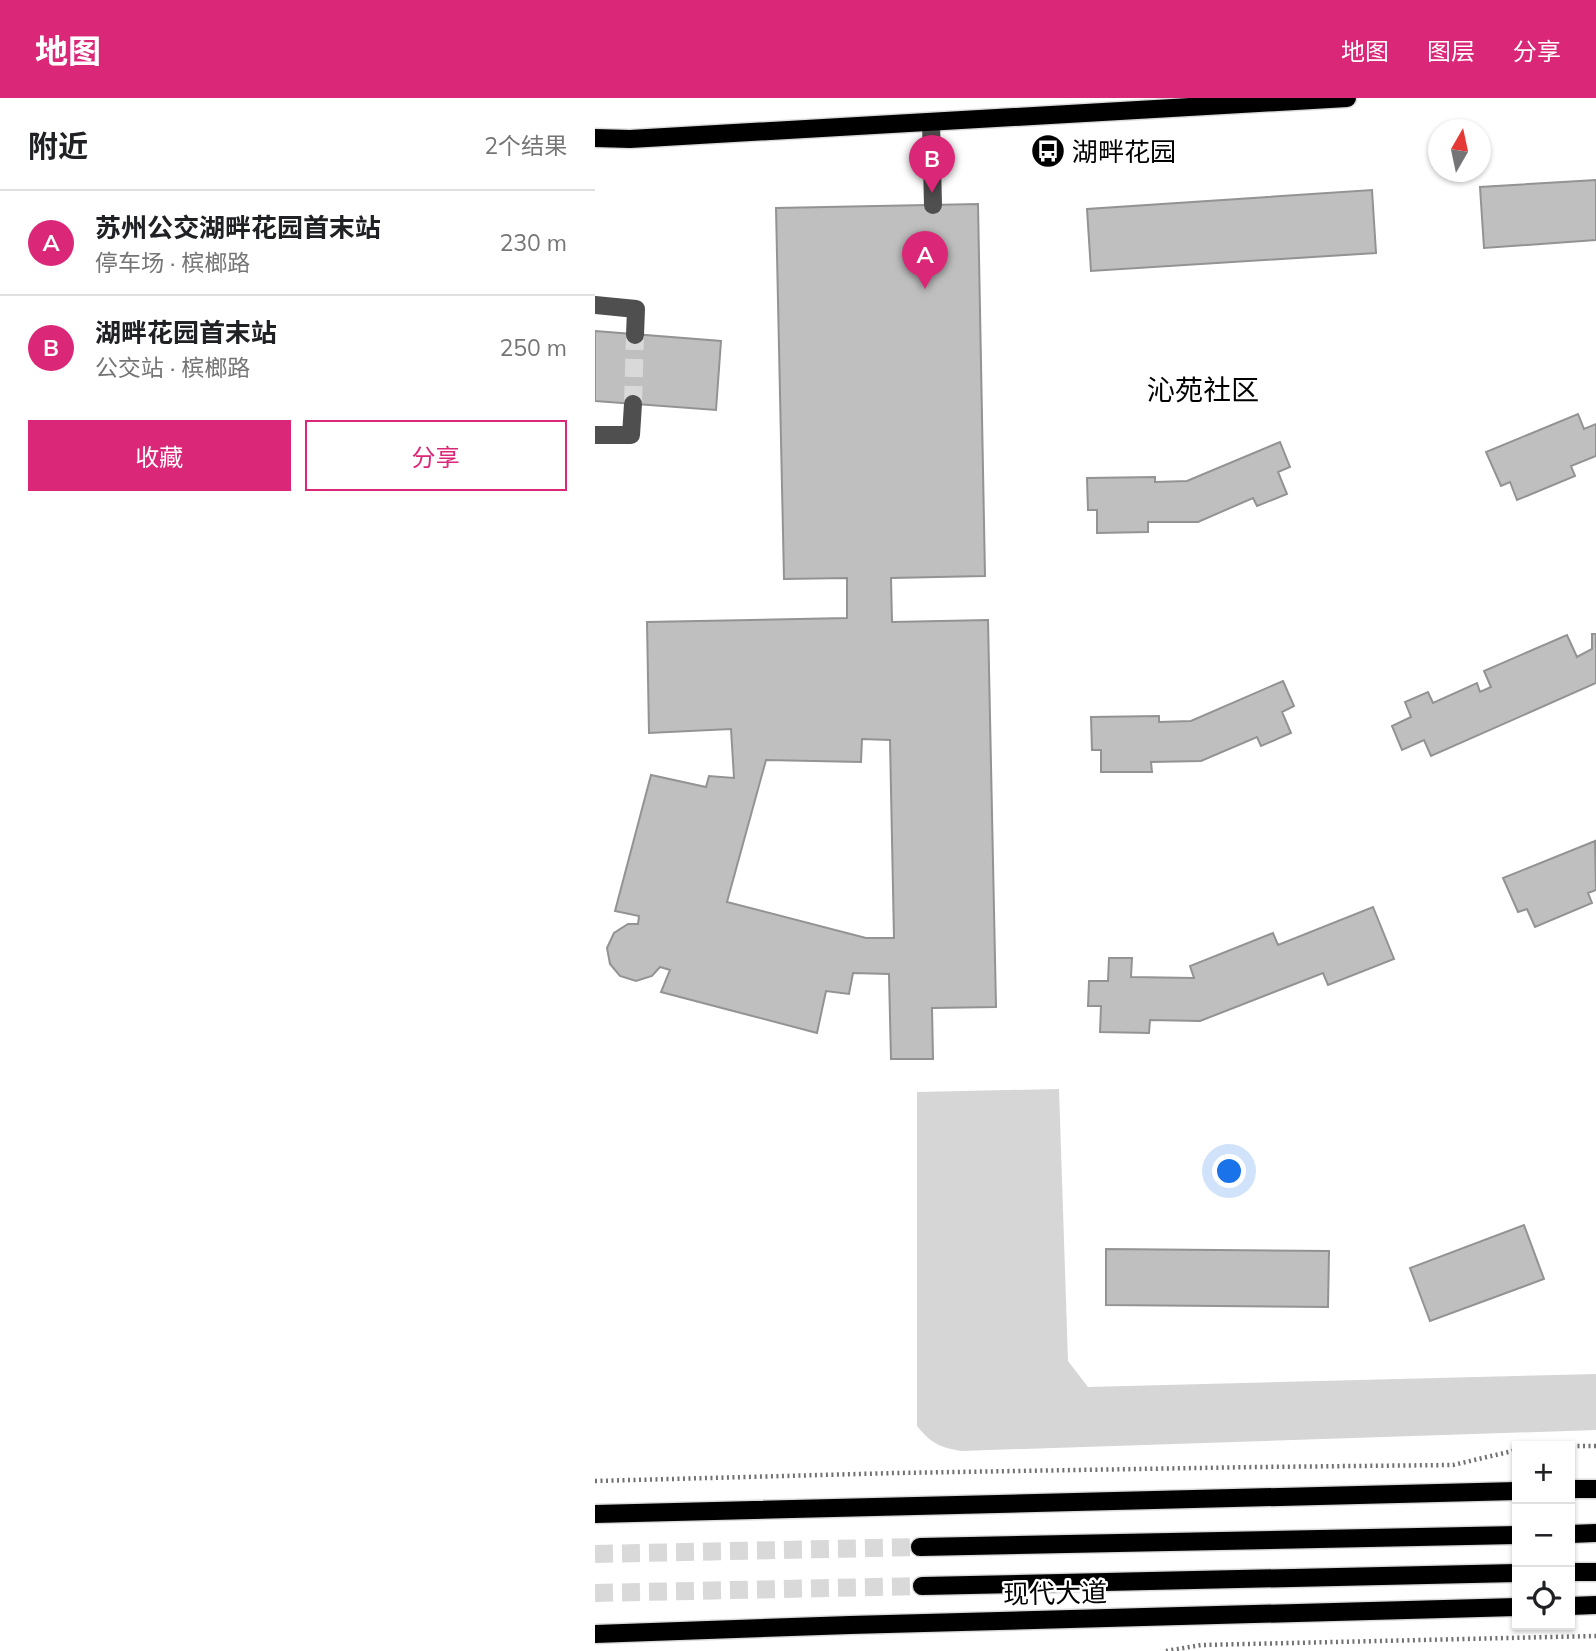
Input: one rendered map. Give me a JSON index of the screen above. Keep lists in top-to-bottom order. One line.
{"streets":{"main road":["现代大道"]},"districts":["沁苑社区"],"places":{"bus stop":["湖畔花园"]},"north":"top","page":{"header":"地图","nav":["地图","图层","分享"],"heading":["附近","2个结果"],"pins":["B","A"],"list":[{"mark":"A","name":"苏州公交湖畔花园首末站","note":"停车场 · 槟榔路","value":"230 m"},{"mark":"B","name":"湖畔花园首末站","note":"公交站 · 槟榔路","value":"250 m"}],"buttons":["收藏","分享"],"map_buttons":["+","−"]}}
